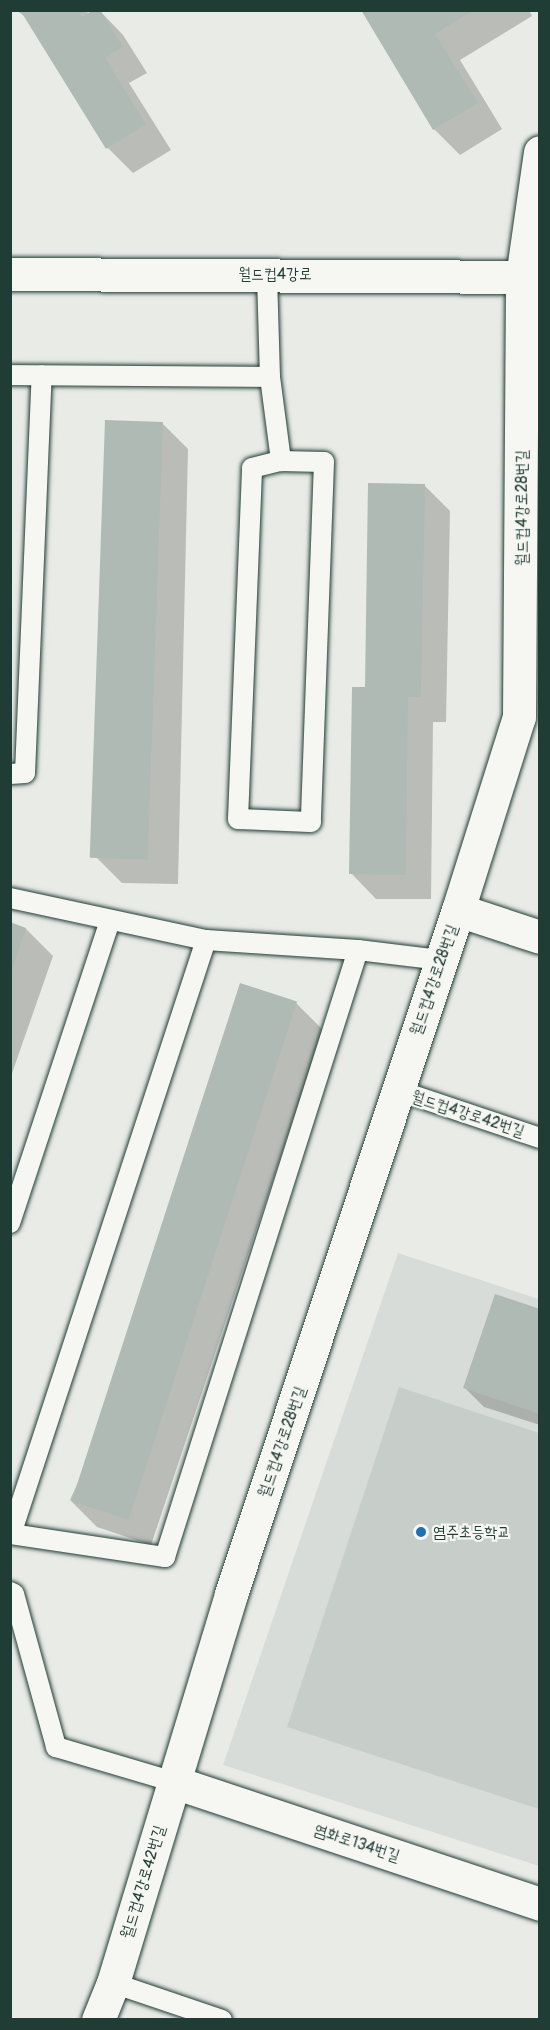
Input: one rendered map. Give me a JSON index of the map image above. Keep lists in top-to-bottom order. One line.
{"streets":{"street":["월드컵4강로","월드컵4강로28번길","월드컵4강로42번길","염화로134번길"]},"crossings":[["월드컵4강로","월드컵4강로28번길"],["월드컵4강로28번길","월드컵4강로42번길"],["월드컵4강로28번길","염화로134번길"],["월드컵4강로42번길","염화로134번길"]],"places":["염주초등학교"]}
